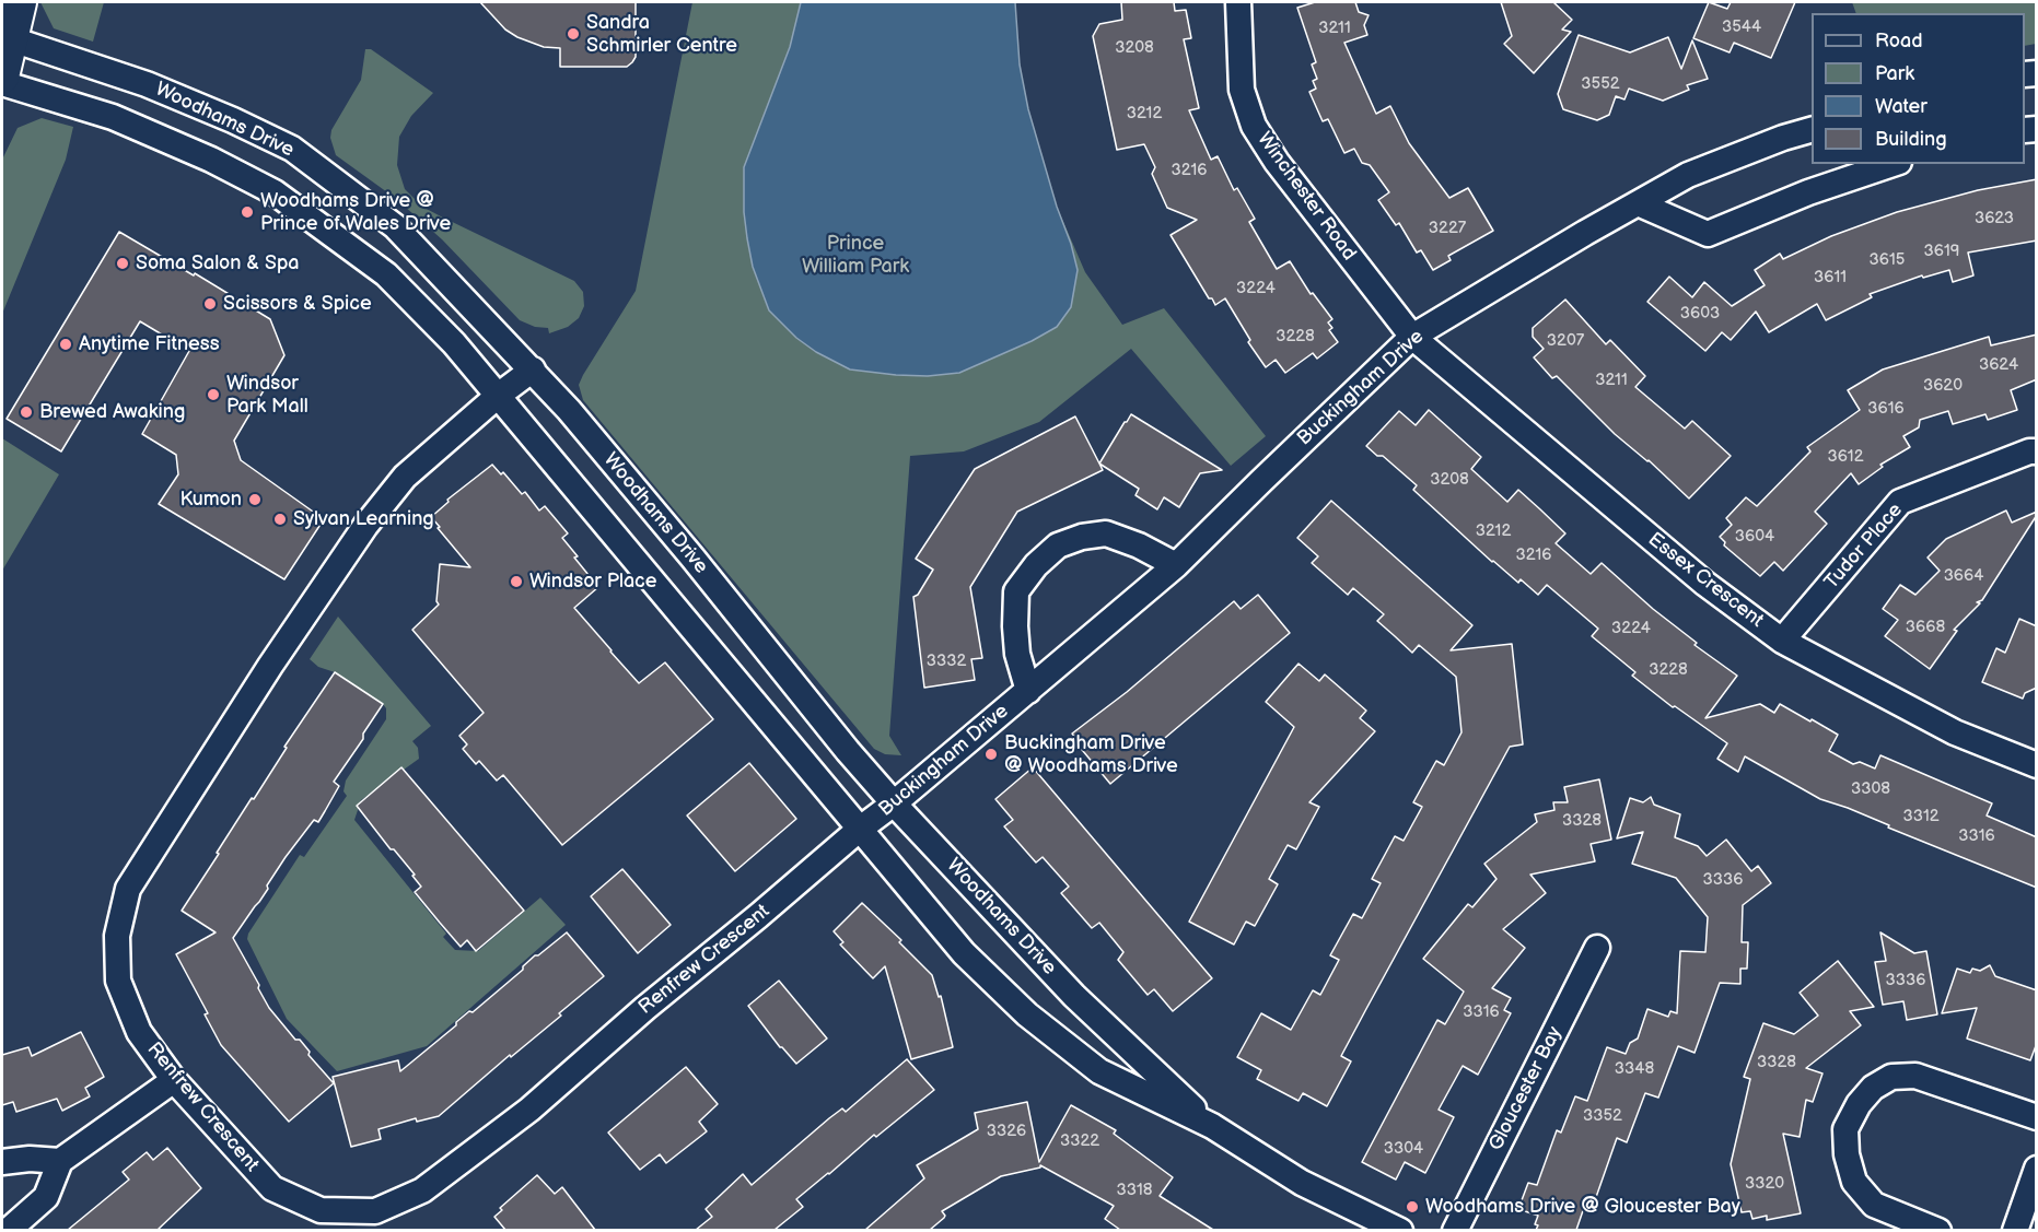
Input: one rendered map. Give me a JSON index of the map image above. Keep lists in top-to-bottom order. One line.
{"streets":{"street":["Woodhams Drive","Winchester Road","Buckingham Drive","Tudor Place","Essex Crescent","Renfrew Crescent","Gloucester Bay"]},"crossings":[["Woodhams Drive","Buckingham Drive"],["Woodhams Drive","Renfrew Crescent"],["Winchester Road","Buckingham Drive"],["Winchester Road","Essex Crescent"],["Buckingham Drive","Essex Crescent"],["Buckingham Drive","Renfrew Crescent"],["Tudor Place","Essex Crescent"]],"parks":["Prince William Park"],"places":["Sandra Schmirler Centre","Woodhams Drive @ Prince of Wales Drive","Soma Salon & Spa","Scissors & Spice","Anytime Fitness","Windsor Park Mall","Brewed Awaking","Kumon","Sylvan Learning","Windsor Place","Buckingham Drive @ Woodhams Drive","Woodhams Drive @ Gloucester Bay"],"house_numbers":["3544","3211","3208","3552","3212","3216","3623","3227","3619","3615","3611","3224","3603","3228","3207","3624","3211","3620","3616","3612","3208","3212","3604","3216","3664","3668","3224","3332","3228","3308","3312","3328","3316","3336","3336","3316","3328","3348","3352","3326","3322","3304","3320","3318"],"legend":["Road","Park","Water","Building"]}
